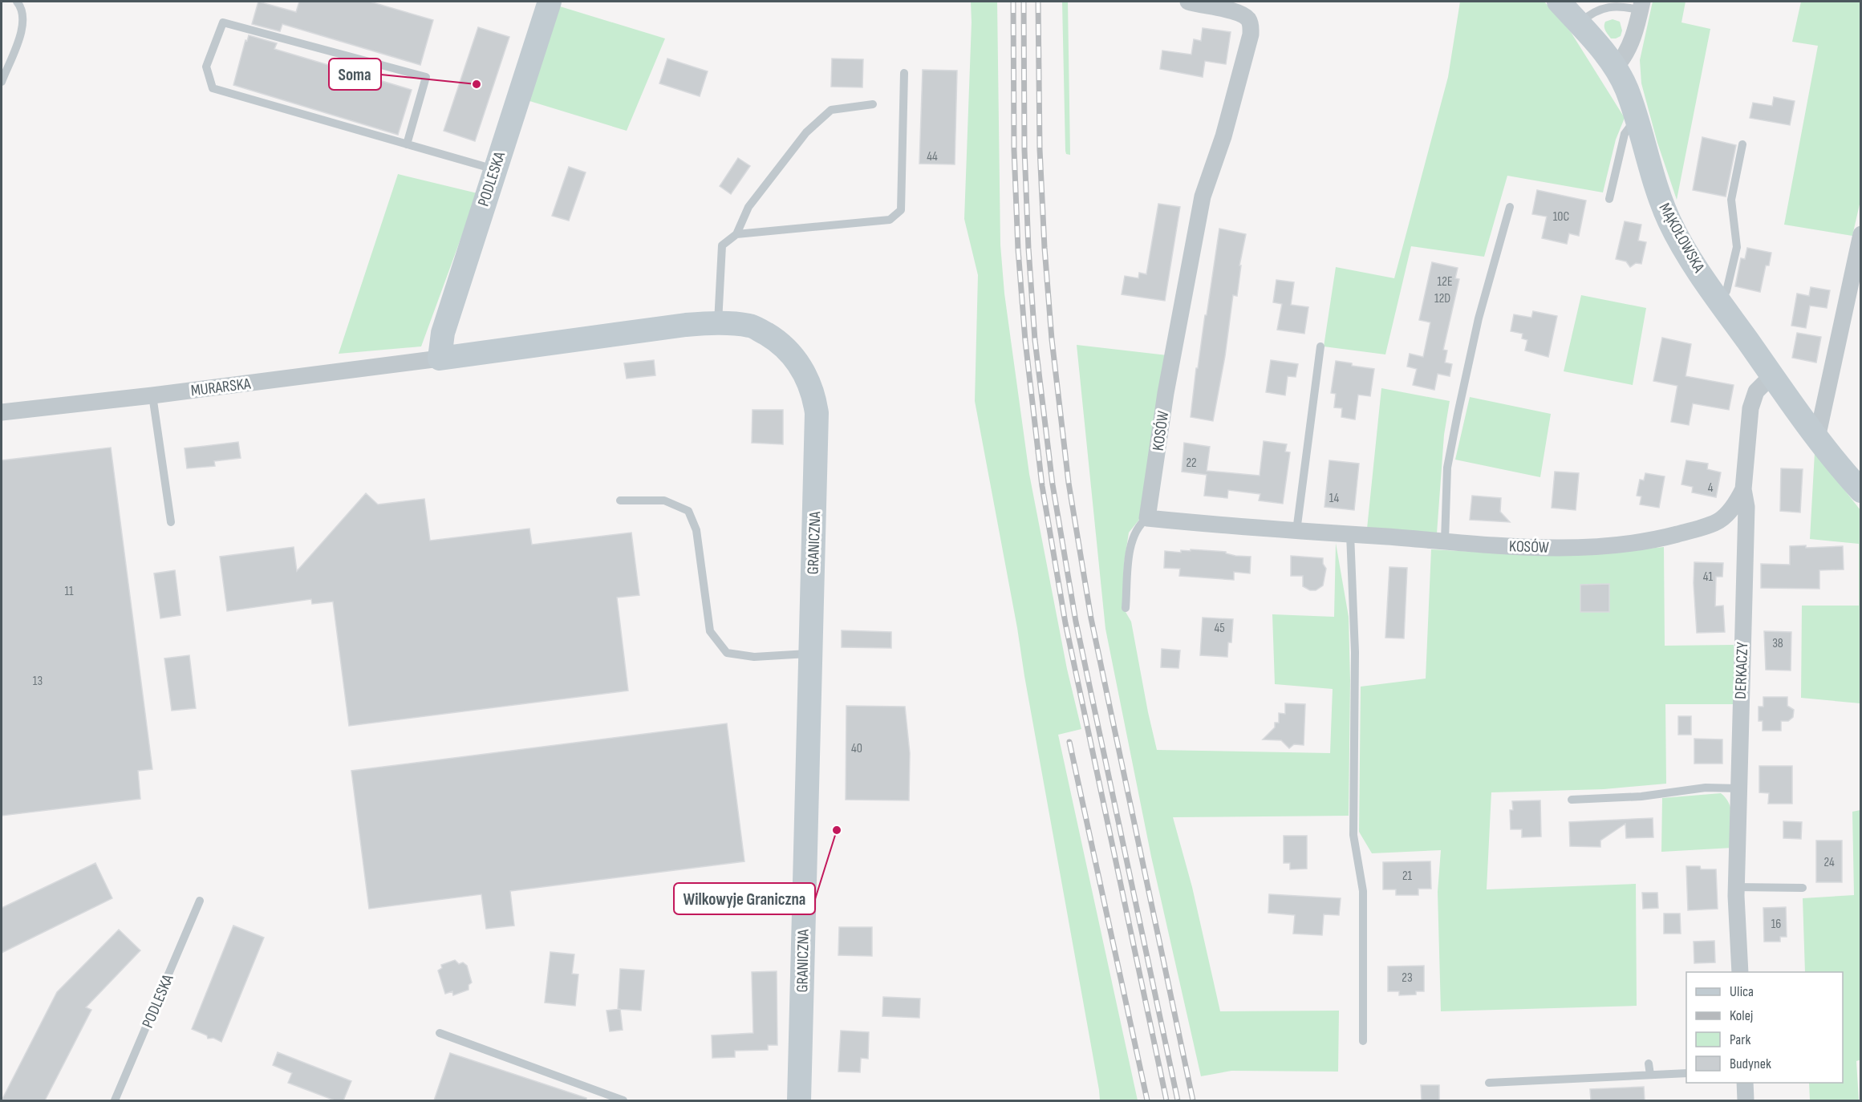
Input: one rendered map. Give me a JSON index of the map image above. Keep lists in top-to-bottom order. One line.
{"streets":{"street":["PODLESKA","MĄKOŁOWSKA","MURARSKA","KOSÓW","GRANICZNA","DERKACZY"]},"crossings":[["PODLESKA","MURARSKA"],["PODLESKA","GRANICZNA"],["MĄKOŁOWSKA","DERKACZY"],["MURARSKA","GRANICZNA"],["KOSÓW","DERKACZY"]],"places":["Soma","Wilkowyje Graniczna"],"house_numbers":["44","10C","12E","12D","22","4","14","41","11","45","38","13","40","24","21","16","23"],"legend":["Ulica","Kolej","Park","Budynek"]}
